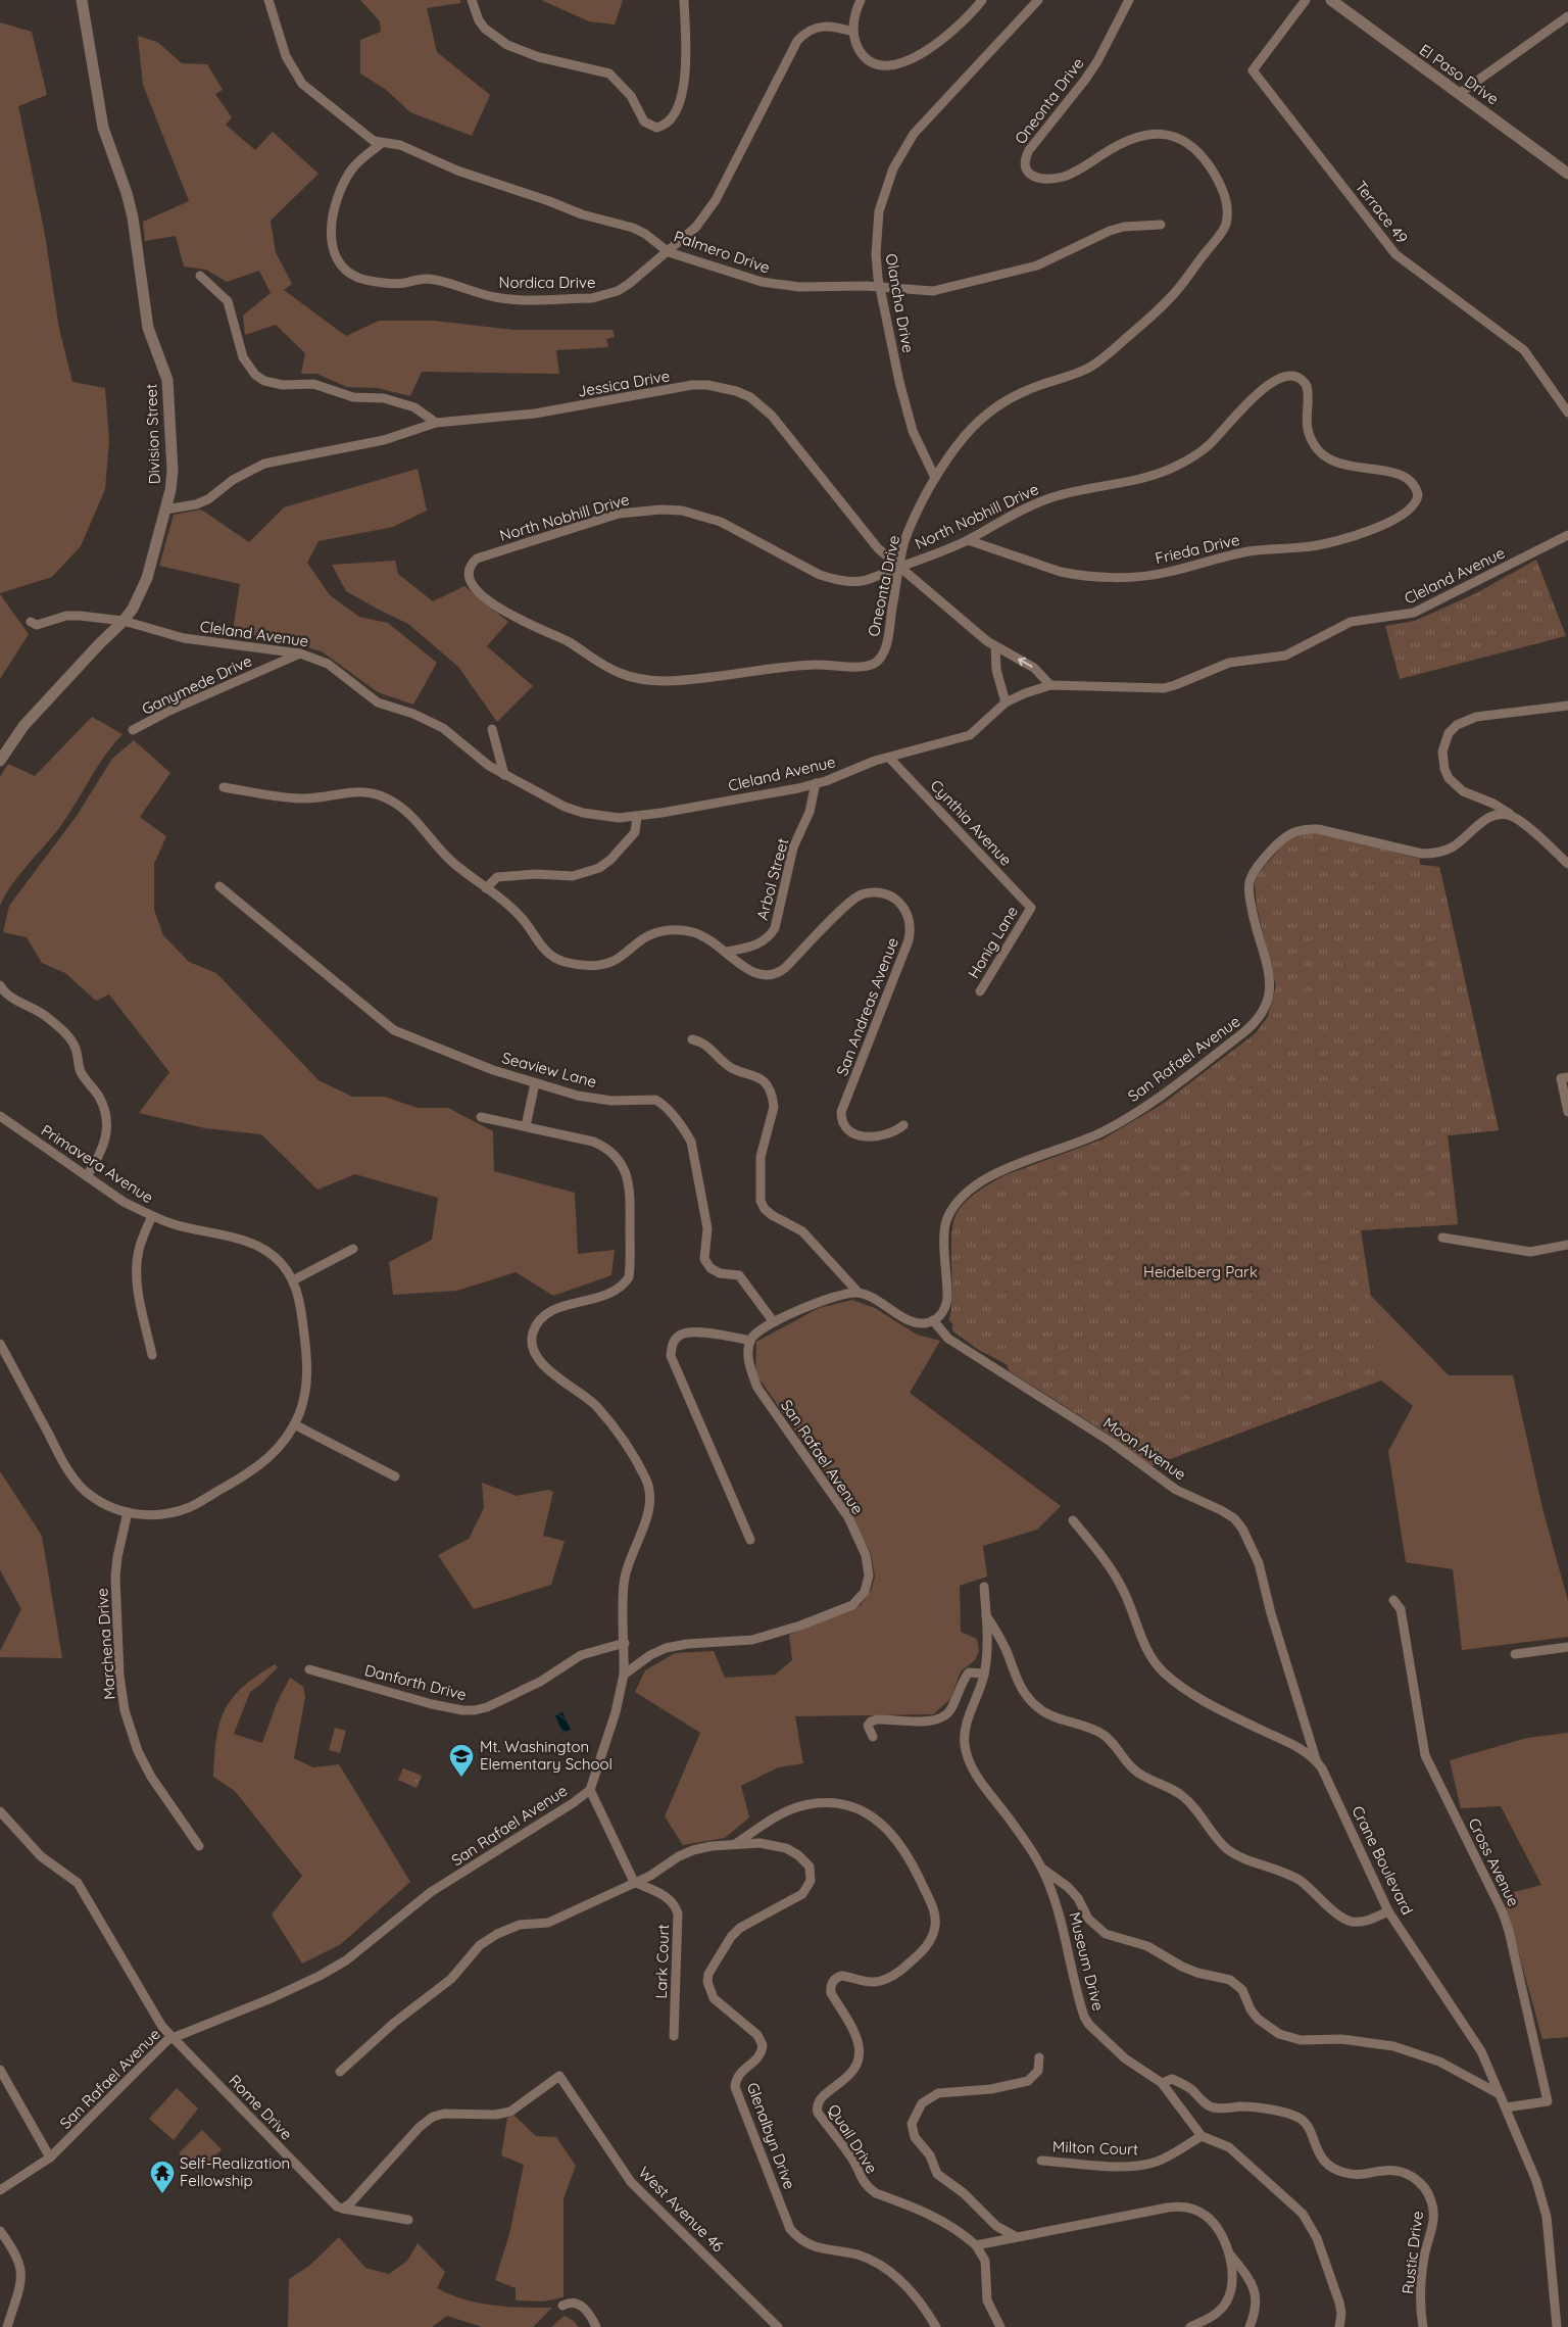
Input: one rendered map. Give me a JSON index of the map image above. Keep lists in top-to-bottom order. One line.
{"streets":{"street":["El Paso Drive","Oneonta Drive","Terrace 49","Palmero Drive","Nordica Drive","Olancha Drive","Jessica Drive","Division Street","North Nobhill Drive","Frieda Drive","Cleland Avenue","Ganymede Drive","Cynthia Avenue","Arbol Street","Honig Lane","San Andreas Avenue","San Rafael Avenue","Seaview Lane","Primavera Avenue","Moon Avenue","Marchena Drive","Danforth Drive","Crane Boulevard","Cross Avenue","Lark Court","Museum Drive","Rome Drive","Glenalbyn Drive","Quail Drive","Milton Court","West Avenue 46","Rustic Drive"]},"crossings":[["Oneonta Drive","Olancha Drive"],["Oneonta Drive","Jessica Drive"],["Oneonta Drive","North Nobhill Drive"],["Palmero Drive","Nordica Drive"],["Palmero Drive","Olancha Drive"],["Jessica Drive","Division Street"],["Jessica Drive","North Nobhill Drive"],["Jessica Drive","Cleland Avenue"],["Division Street","Cleland Avenue"],["North Nobhill Drive","Frieda Drive"],["Cleland Avenue","Ganymede Drive"],["Cleland Avenue","Cynthia Avenue"],["Cleland Avenue","Arbol Street"],["Cynthia Avenue","Honig Lane"],["Arbol Street","San Andreas Avenue"],["San Rafael Avenue","Moon Avenue"],["San Rafael Avenue","Rome Drive"],["Primavera Avenue","Marchena Drive"],["Moon Avenue","Crane Boulevard"],["Crane Boulevard","Cross Avenue"],["Lark Court","Glenalbyn Drive"],["Museum Drive","Milton Court"],["Museum Drive","Rustic Drive"],["Rome Drive","West Avenue 46"],["Glenalbyn Drive","Quail Drive"]],"parks":["Heidelberg Park"],"places":{"school or university":["Mt. Washington Elementary School"],"temple":["Self-Realization Fellowship"]}}
